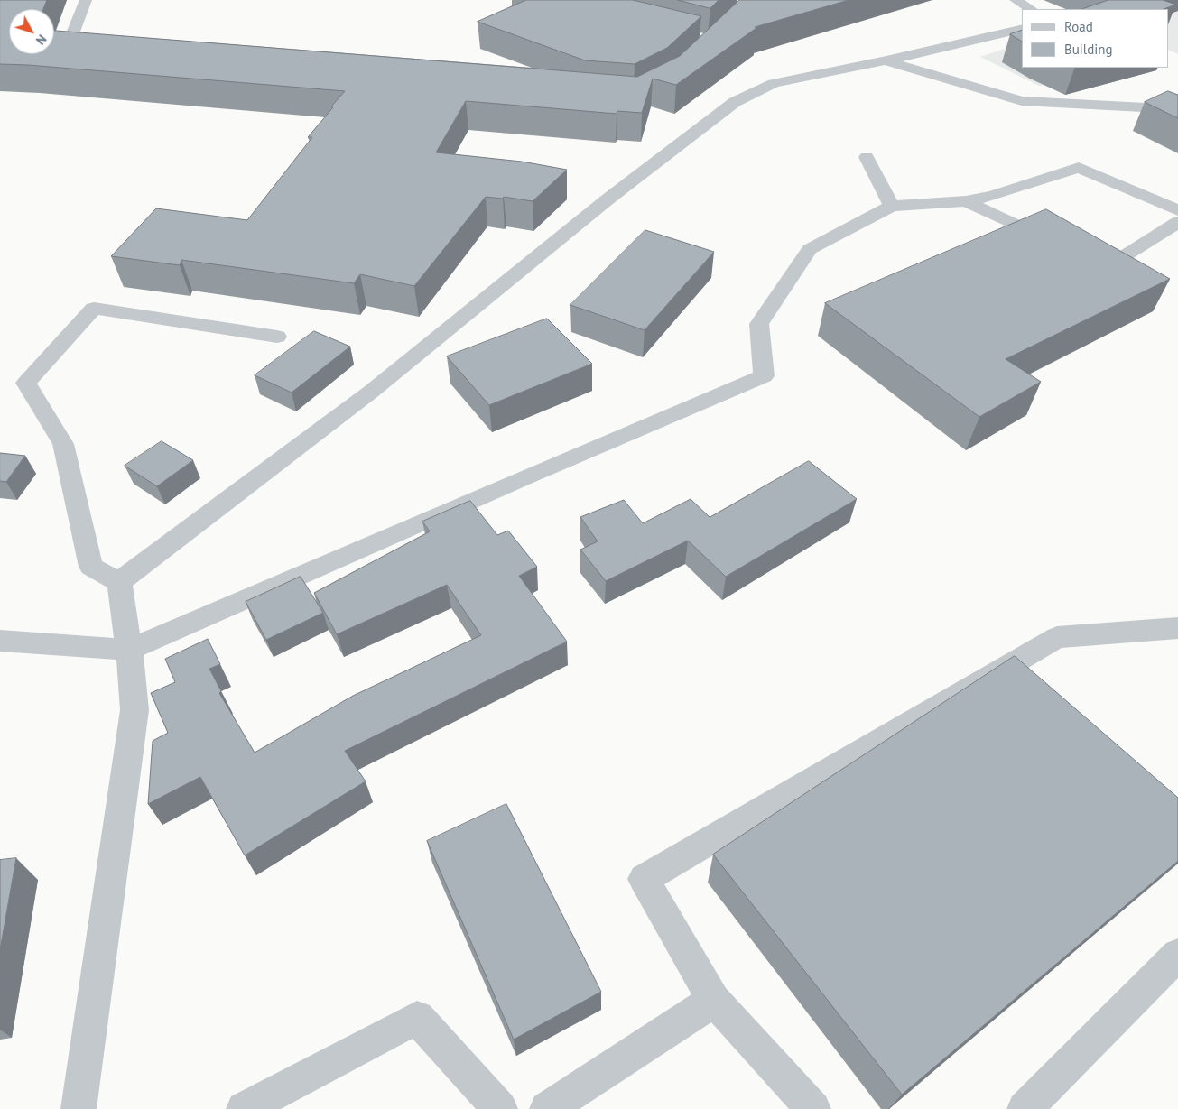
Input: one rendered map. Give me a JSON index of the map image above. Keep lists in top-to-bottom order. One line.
{"legend":["Road","Building"],"north":"bottom right"}
